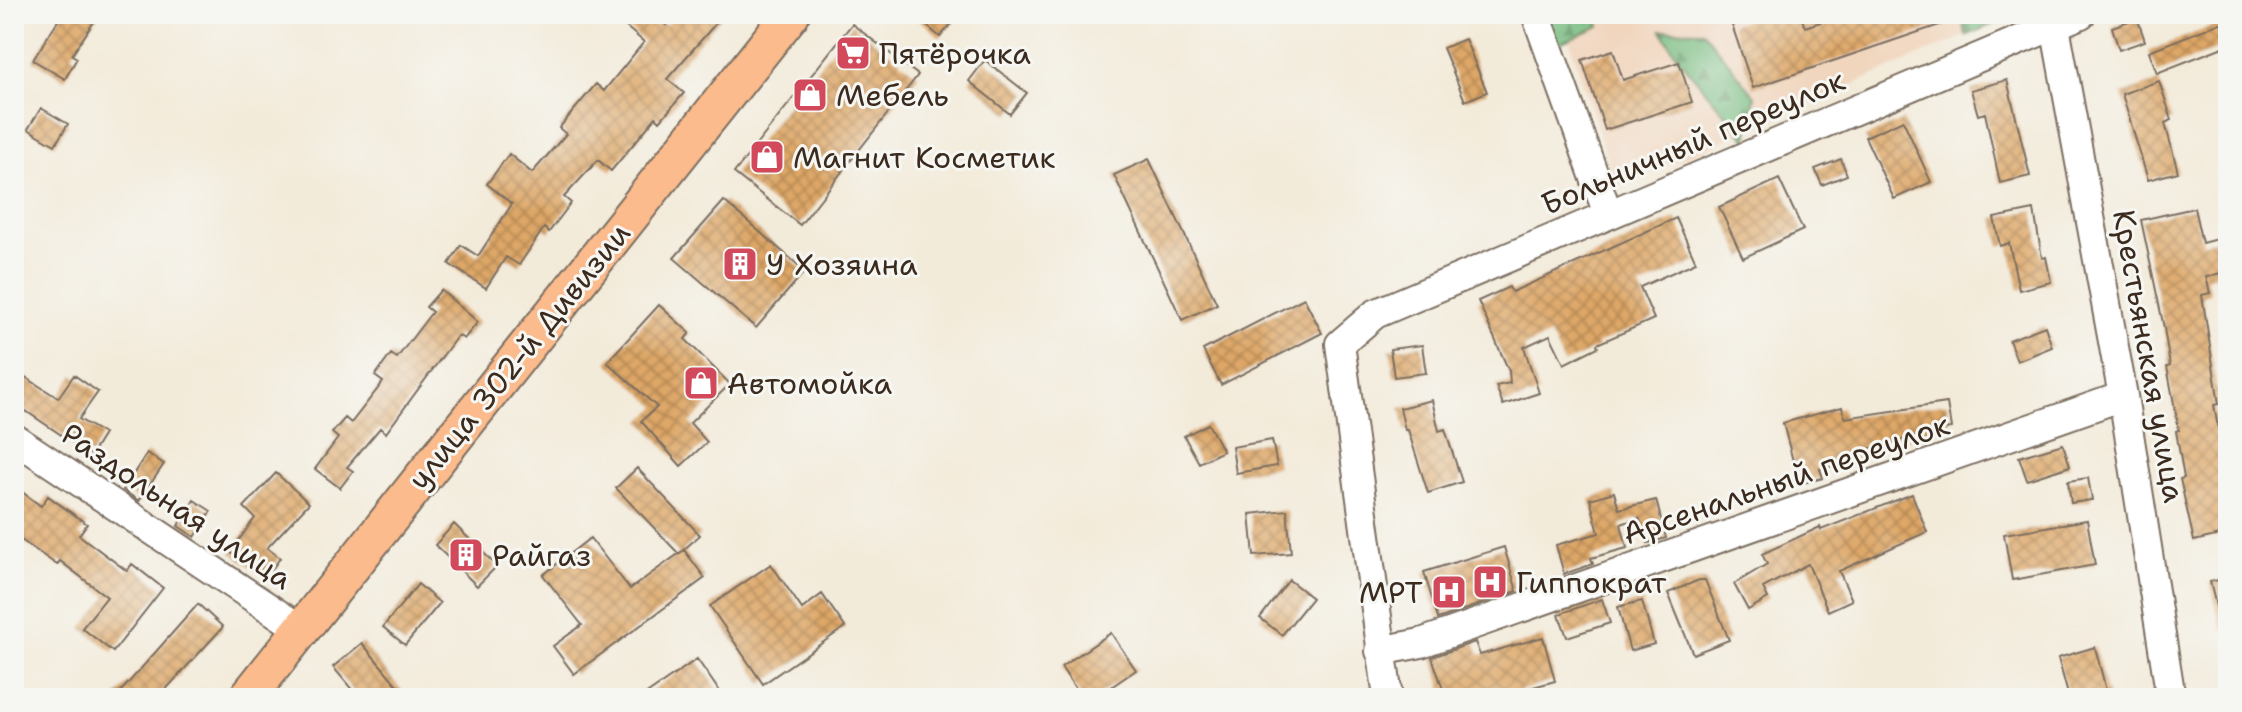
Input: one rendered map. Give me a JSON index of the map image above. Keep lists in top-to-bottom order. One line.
{"streets":{"main road":["улица 302-й Дивизии"],"street":["Больничный переулок","Крестьянская улица","Арсенальный переулок","Раздольная улица"]},"crossings":[["Больничный переулок","Крестьянская улица"],["Больничный переулок","Арсенальный переулок"],["улица 302-й Дивизии","Раздольная улица"],["Крестьянская улица","Арсенальный переулок"]],"places":{"supermarket":["Пятёрочка"],"shop":["Мебель","Магнит Косметик","Автомойка"],"building":["У Хозяина","Райгаз"],"hospital":["Гиппократ","МРТ"]}}
